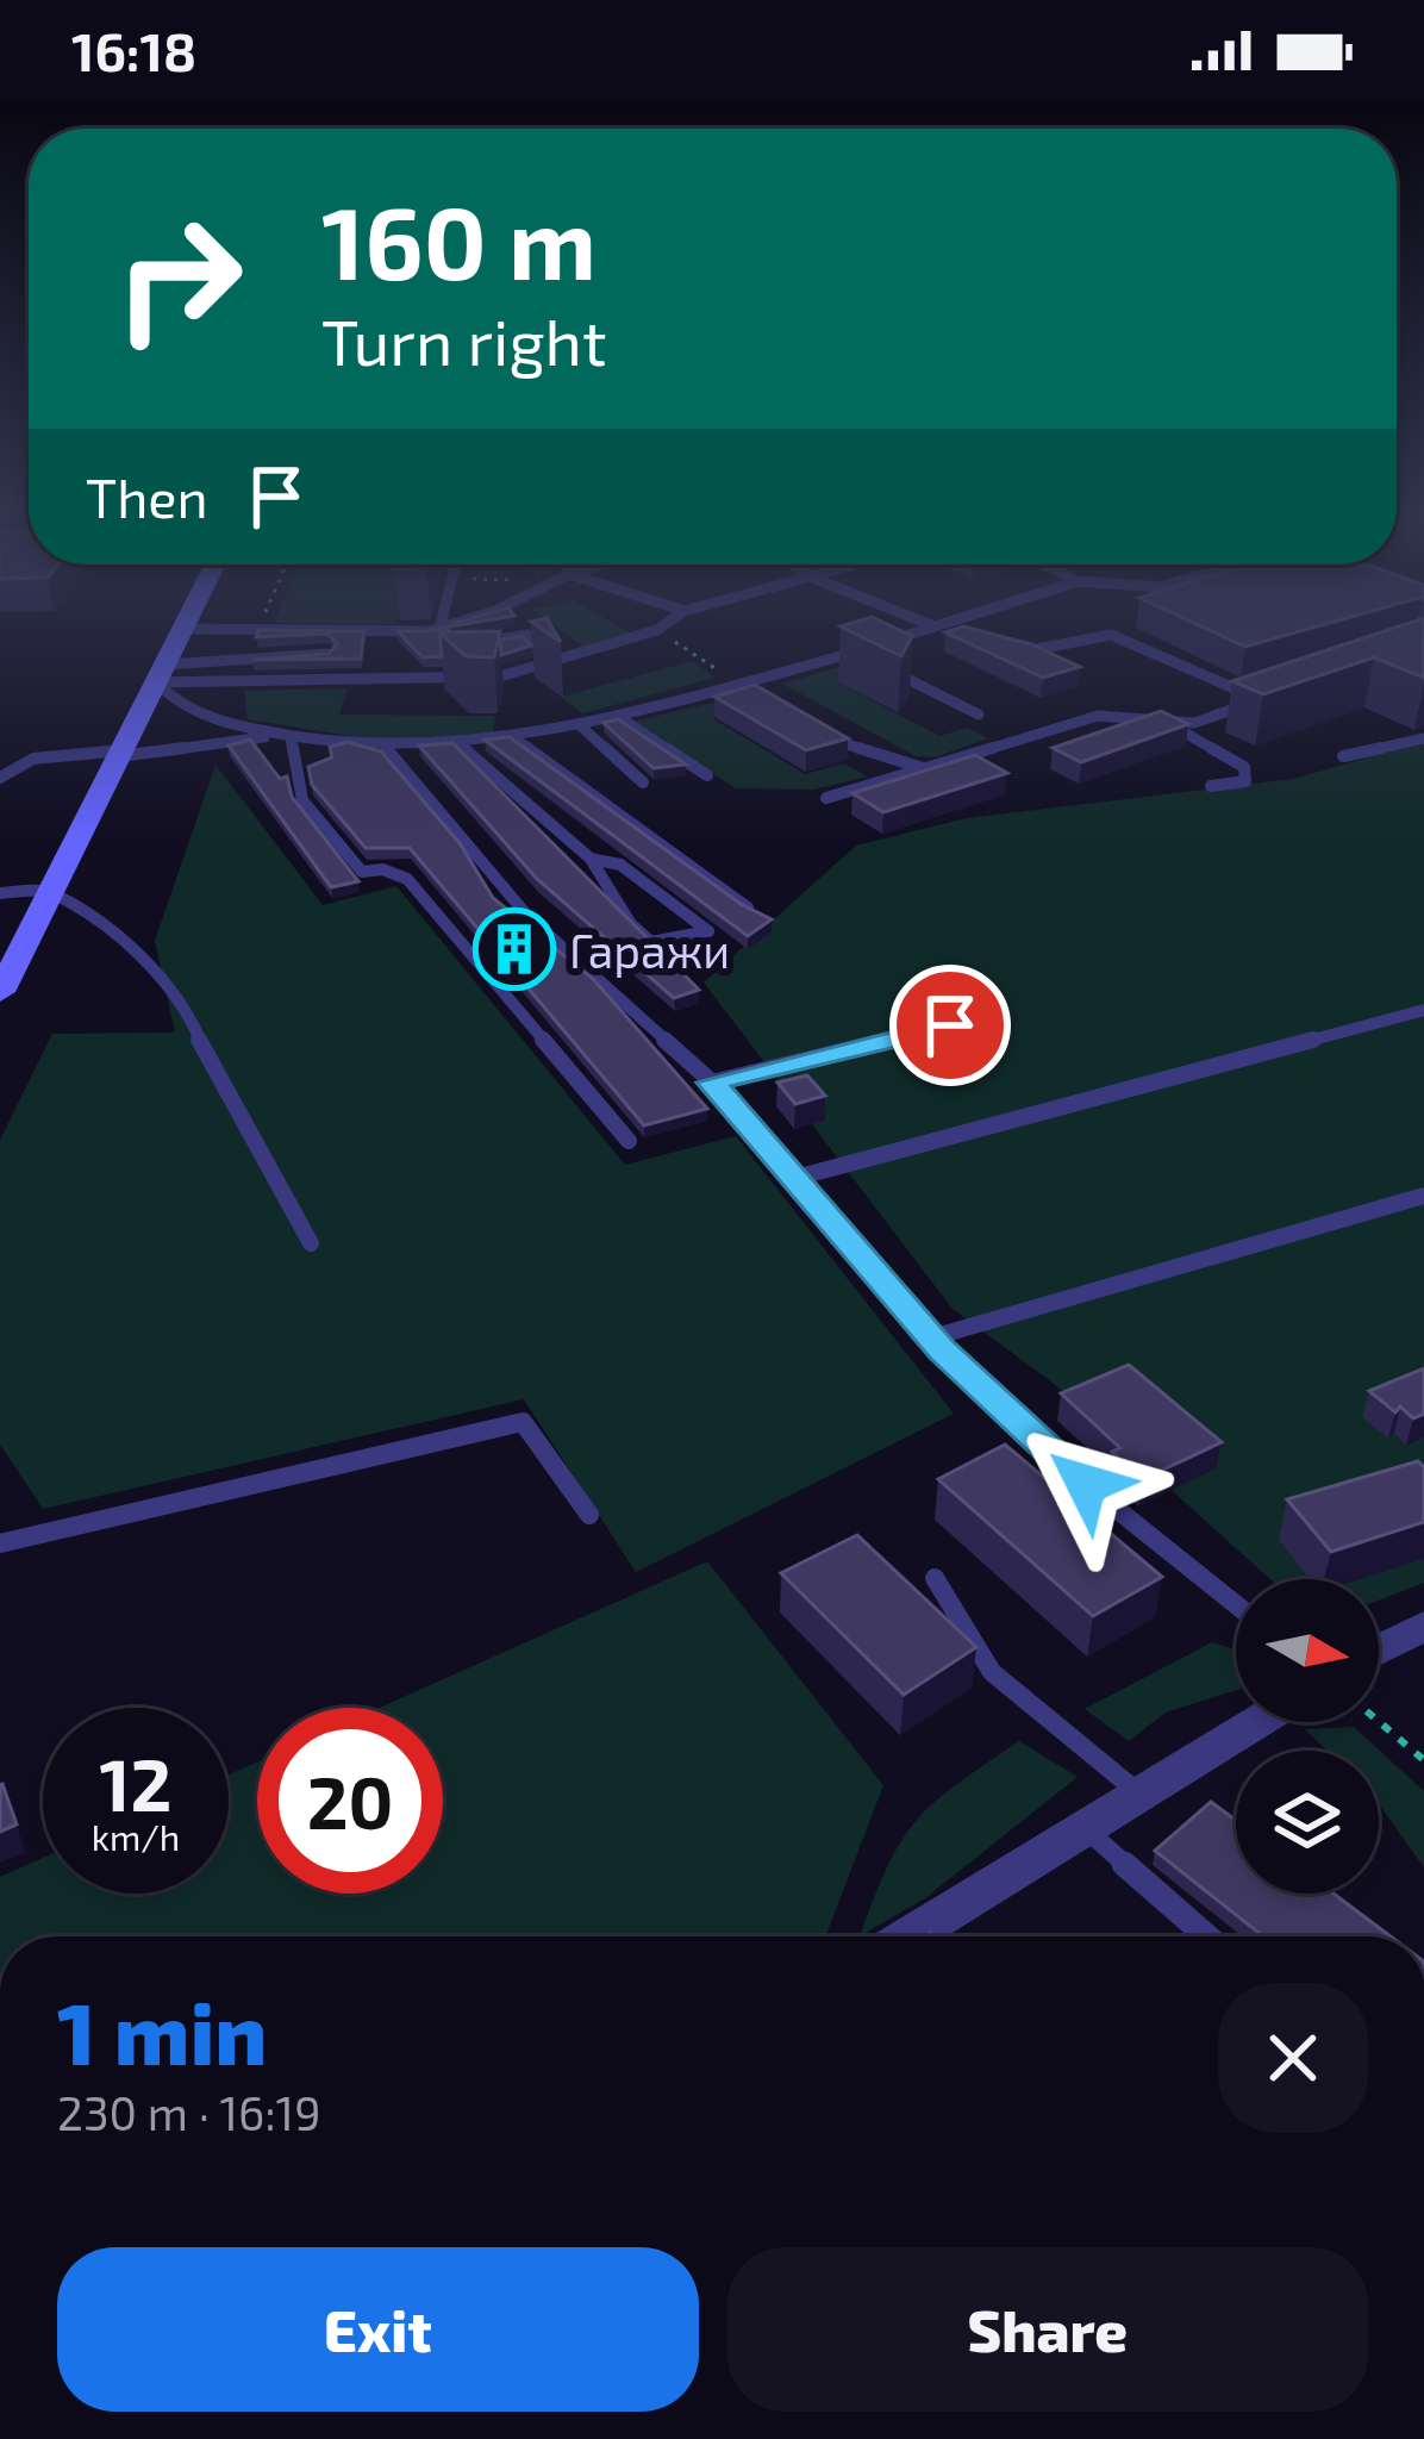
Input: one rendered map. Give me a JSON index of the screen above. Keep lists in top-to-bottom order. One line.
{"places":{"building":["Гаражи"]},"north":"right","page":{"status":"16:18","turn":["160 m","Turn right"],"then":"Then","speed":"12 km/h","limit":"20","heading":["1 min","230 m · 16:19"],"buttons":["Exit","Share"]}}
